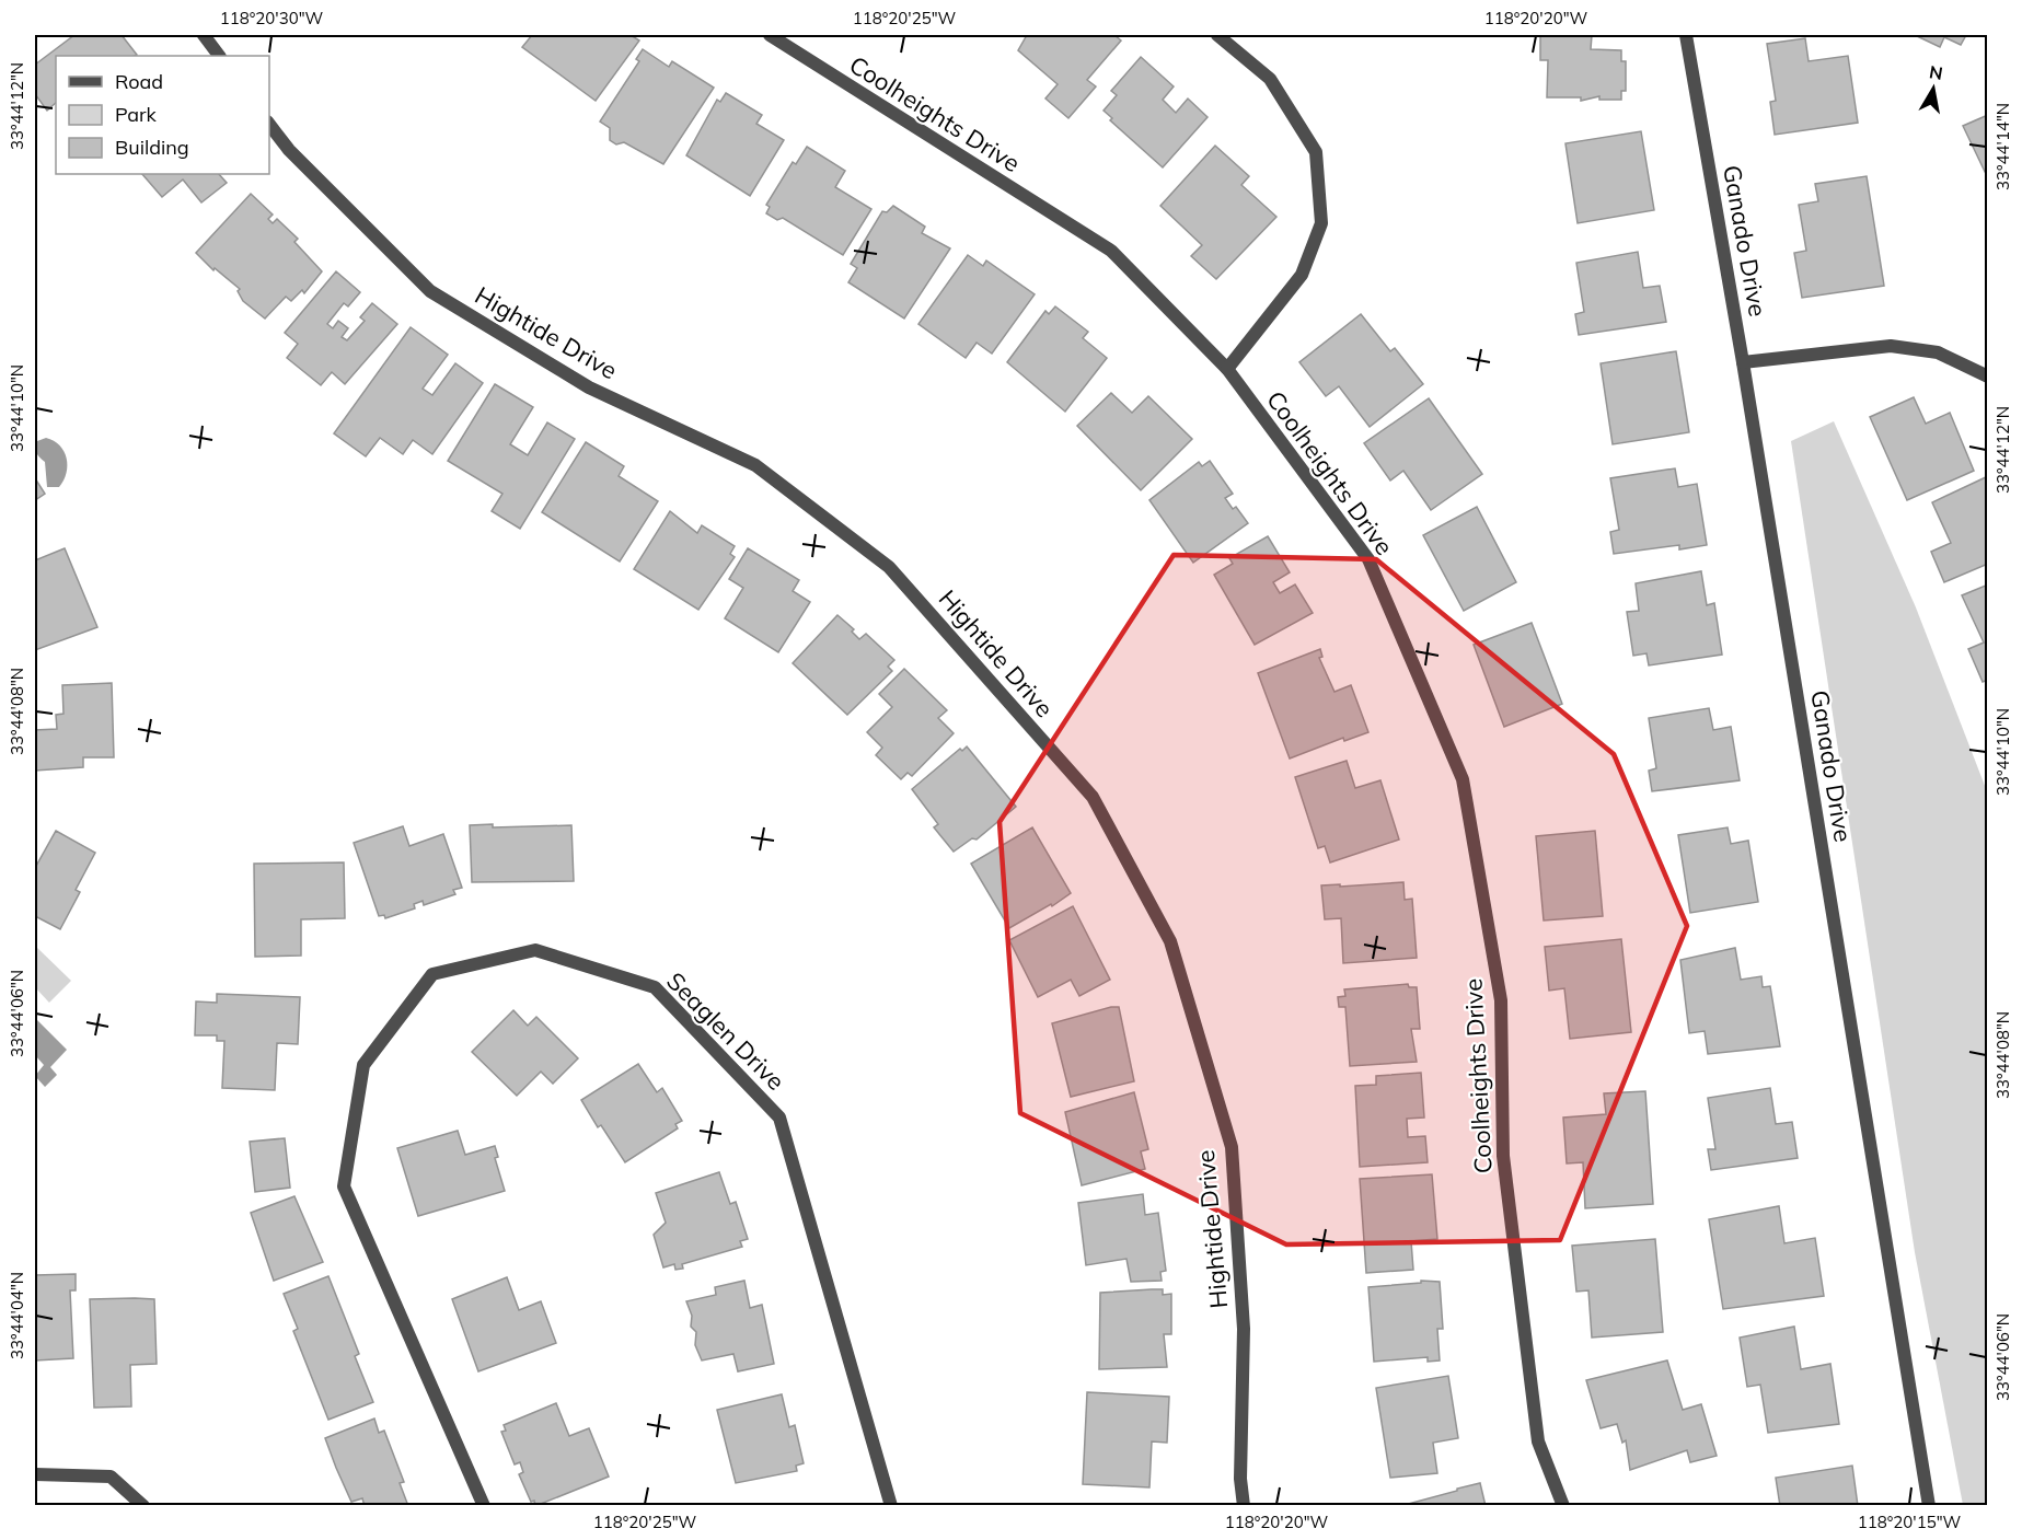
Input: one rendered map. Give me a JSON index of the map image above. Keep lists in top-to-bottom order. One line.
{"streets":{"street":["Coolheights Drive","Ganado Drive","Hightide Drive","Seaglen Drive"]},"legend":["Road","Park","Building"],"north":"top","coordinates":["118°20'30\"W","118°20'25\"W","118°20'20\"W","33°44'12\"N","33°44'14\"N","33°44'10\"N","33°44'08\"N","33°44'06\"N","33°44'04\"N","118°20'15\"W"]}
